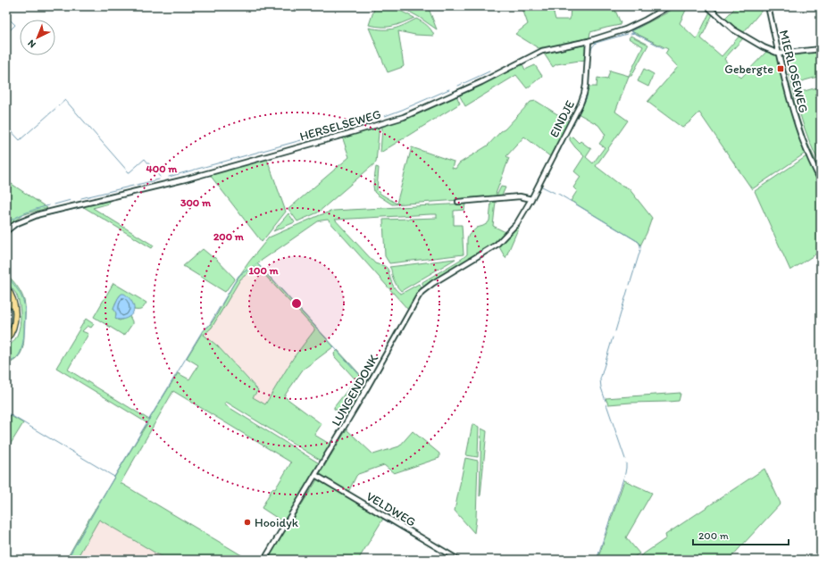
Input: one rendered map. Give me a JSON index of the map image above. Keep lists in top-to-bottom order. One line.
{"streets":{"street":["MIERLOSEWEG","EINDJE","HERSELSEWEG","LUNGENDONK","VELDWEG"]},"crossings":[["EINDJE","HERSELSEWEG"],["EINDJE","LUNGENDONK"],["LUNGENDONK","VELDWEG"]],"places":{"transit":["Gebergte"],"other":["Hooidyk"]},"scale_bar":"200 m","north":"bottom left","rings":["400 m","300 m","200 m","100 m"]}
